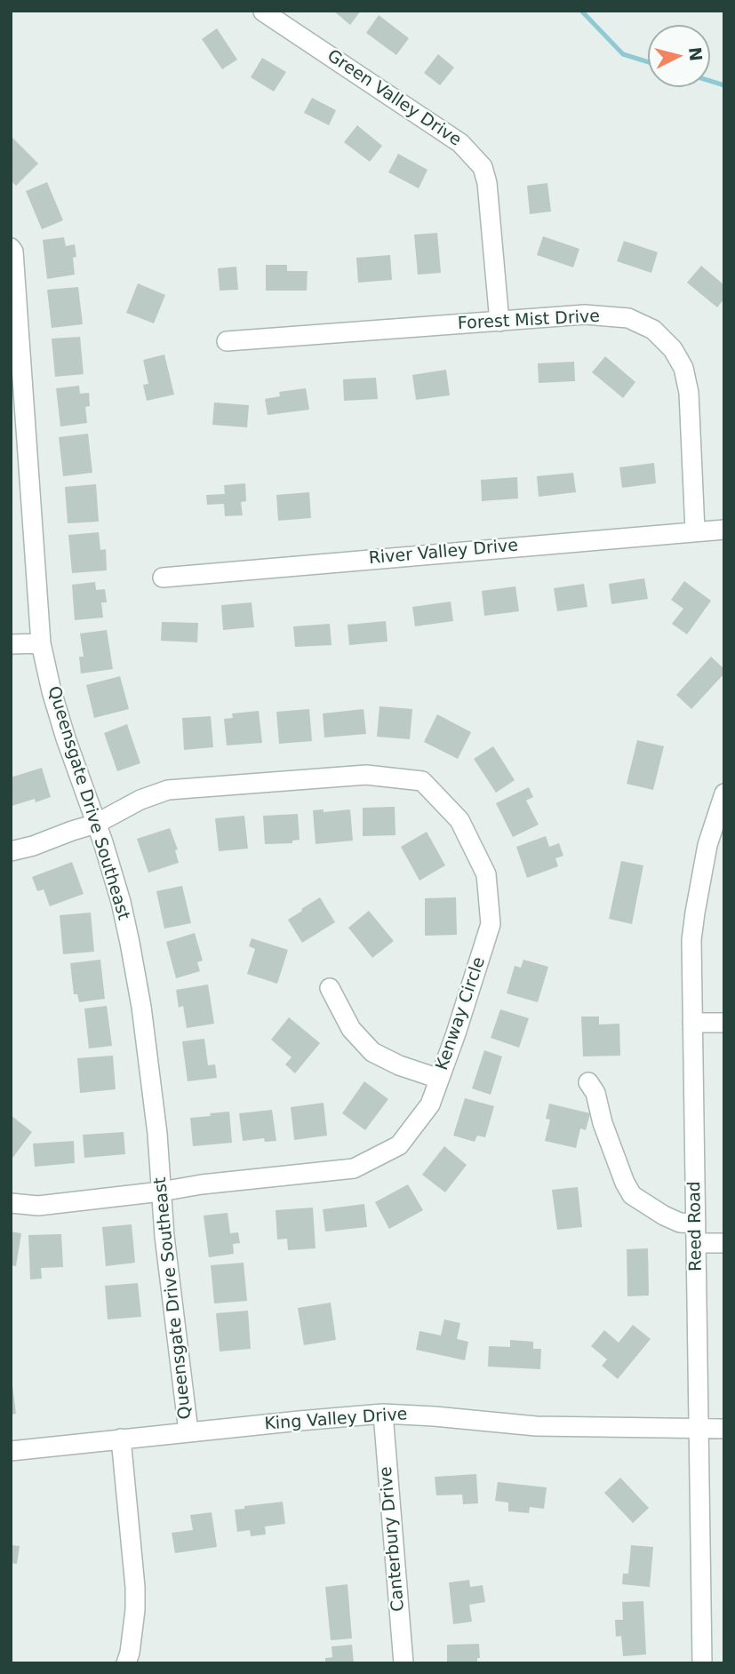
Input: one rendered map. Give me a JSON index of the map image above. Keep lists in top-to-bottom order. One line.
{"streets":{"street":["Green Valley Drive","Forest Mist Drive","River Valley Drive","Queensgate Drive Southeast","Kenway Circle","Reed Road","King Valley Drive","Canterbury Drive"]},"crossings":[["Green Valley Drive","Forest Mist Drive"],["Forest Mist Drive","River Valley Drive"],["Queensgate Drive Southeast","Kenway Circle"],["Queensgate Drive Southeast","King Valley Drive"],["Reed Road","King Valley Drive"],["King Valley Drive","Canterbury Drive"]],"north":"right"}
